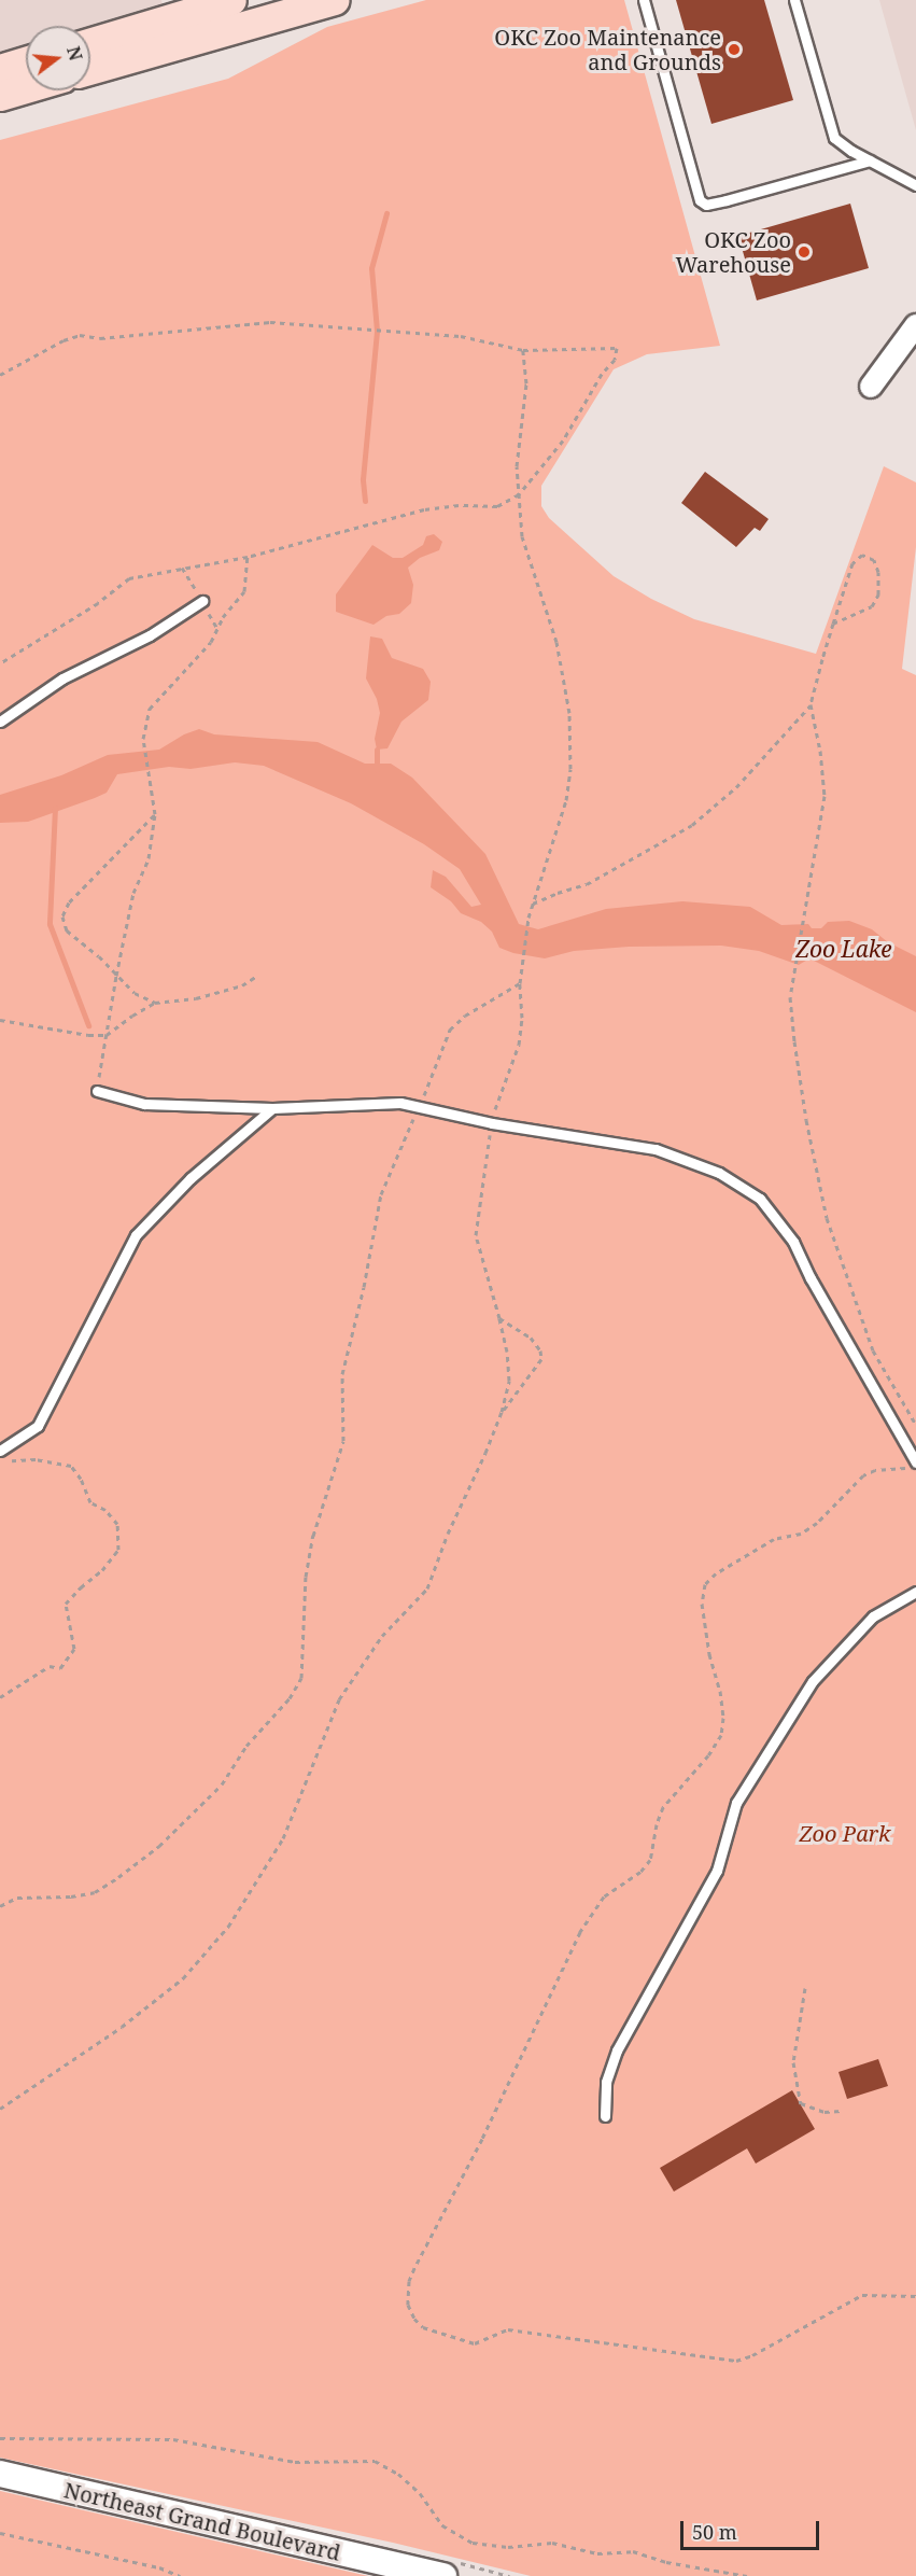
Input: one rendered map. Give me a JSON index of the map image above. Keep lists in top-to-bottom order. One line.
{"streets":{"street":["Northeast Grand Boulevard"]},"water":["Zoo Lake"],"parks":["Zoo Park"],"places":["OKC Zoo Maintenance and Grounds","OKC Zoo Warehouse"],"scale_bar":"50 m","north":"right"}
